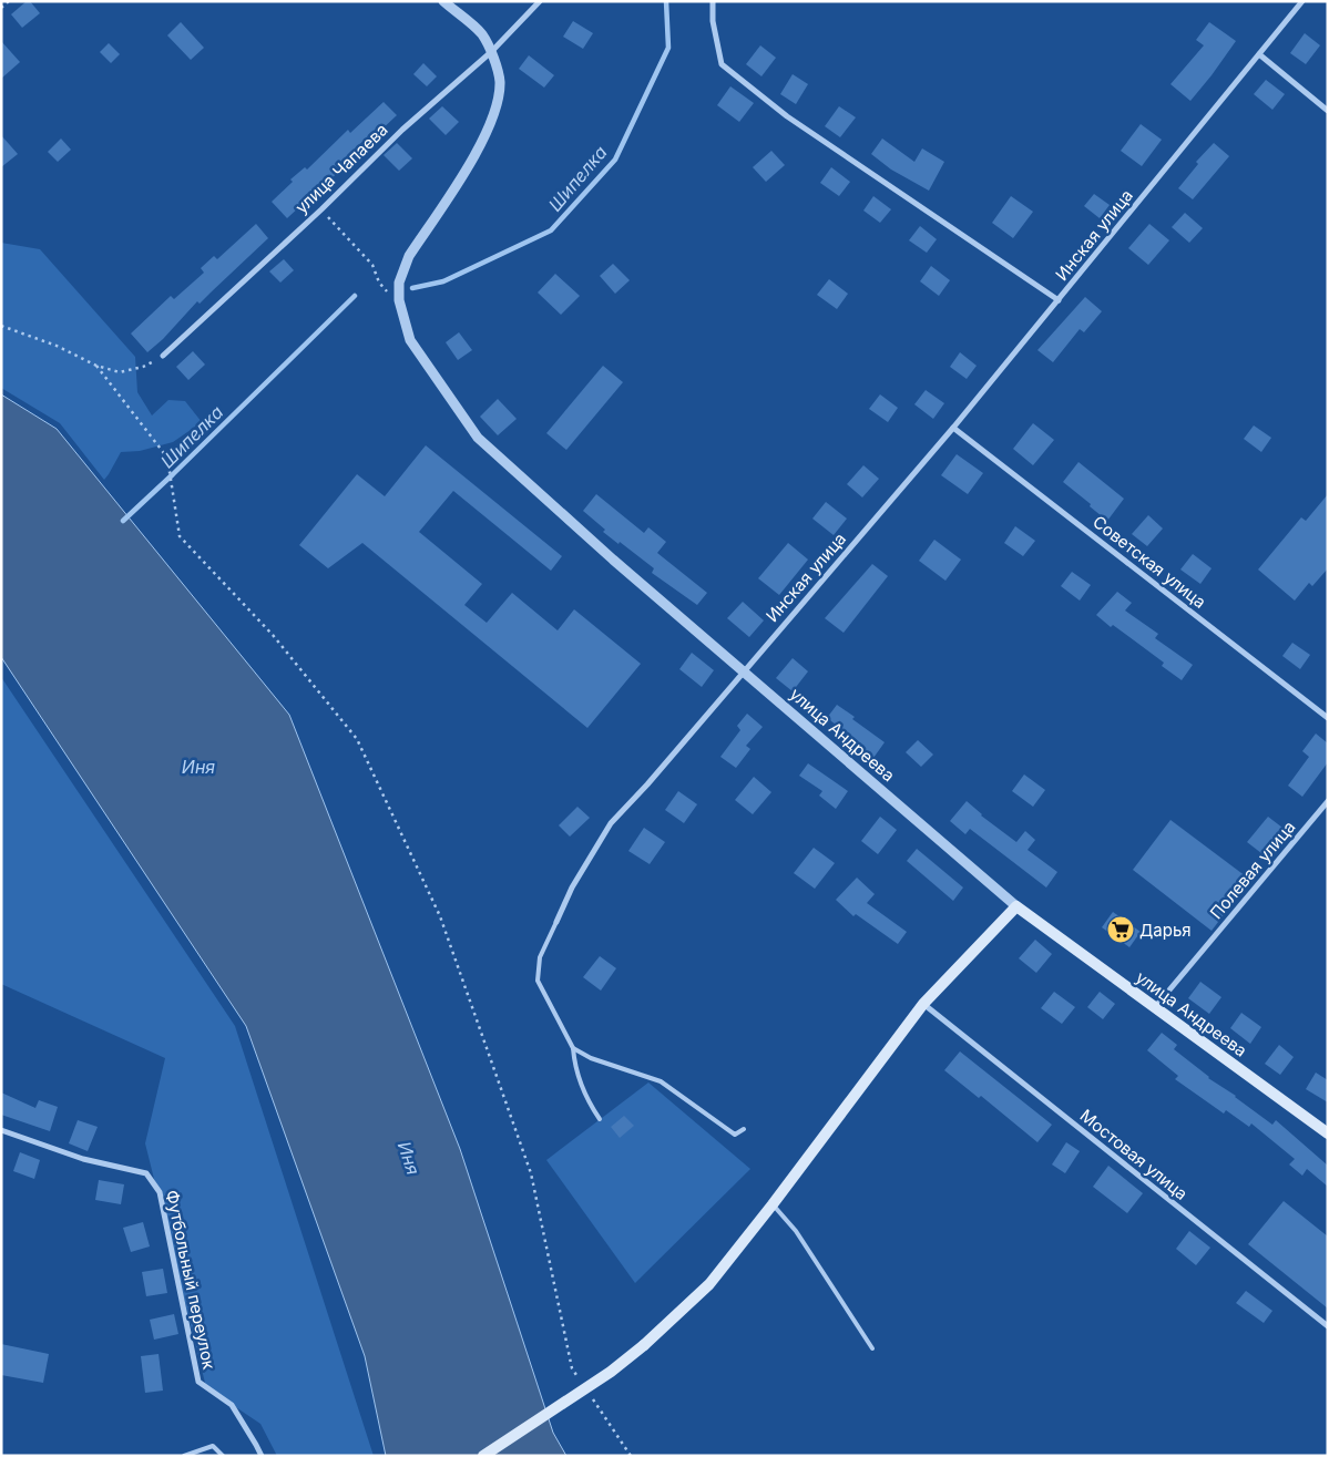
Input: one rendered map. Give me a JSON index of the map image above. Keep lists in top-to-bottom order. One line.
{"streets":{"main road":["улица Андреева"],"street":["улица Чапаева","Инская улица","Советская улица","Полевая улица","Мостовая улица","Футбольный переулок"]},"crossings":[["Инская улица","Советская улица"],["Инская улица","улица Андреева"],["улица Андреева","Полевая улица"]],"water":["Шипелка","Иня"],"places":{"supermarket":["Дарья"]}}
